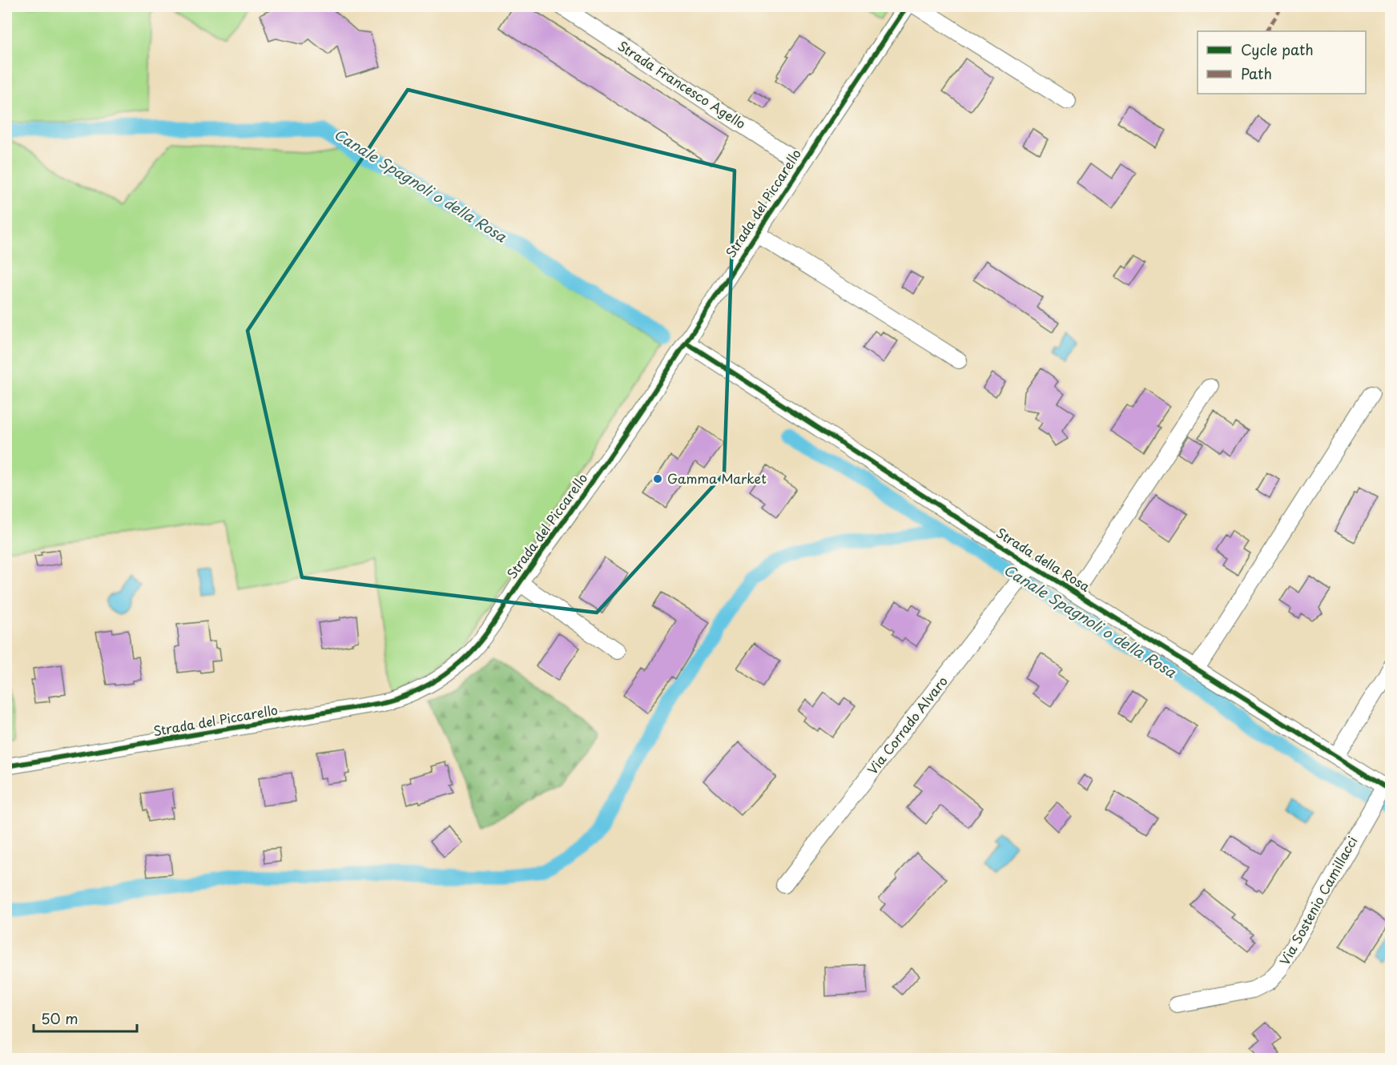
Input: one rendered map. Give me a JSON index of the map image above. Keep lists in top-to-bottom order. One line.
{"streets":{"street":["Strada Francesco Agello","Strada del Piccarello","Strada della Rosa","Via Corrado Alvaro","Via Sostenio Camillacci"]},"crossings":[["Strada Francesco Agello","Strada del Piccarello"],["Strada del Piccarello","Strada della Rosa"],["Strada della Rosa","Via Corrado Alvaro"],["Strada della Rosa","Via Sostenio Camillacci"]],"water":["Canale Spagnoli o della Rosa"],"places":["Gamma Market"],"legend":["Cycle path","Path"],"scale_bar":"50 m"}
